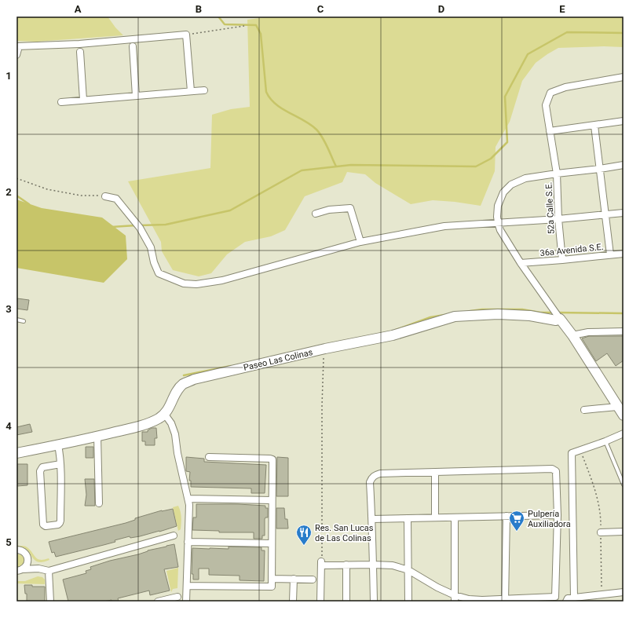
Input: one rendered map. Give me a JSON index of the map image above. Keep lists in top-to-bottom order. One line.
{"streets":{"street":["52a Calle S.E.","36a Avenida S.E.","Paseo Las Colinas"]},"crossings":[["52a Calle S.E.","36a Avenida S.E."]],"places":{"supermarket":["Pulpería Auxiliadora"],"restaurant":["Res. San Lucas de Las Colinas"]},"grid":{"columns":["A","B","C","D","E"],"rows":["1","2","3","4","5"]}}
